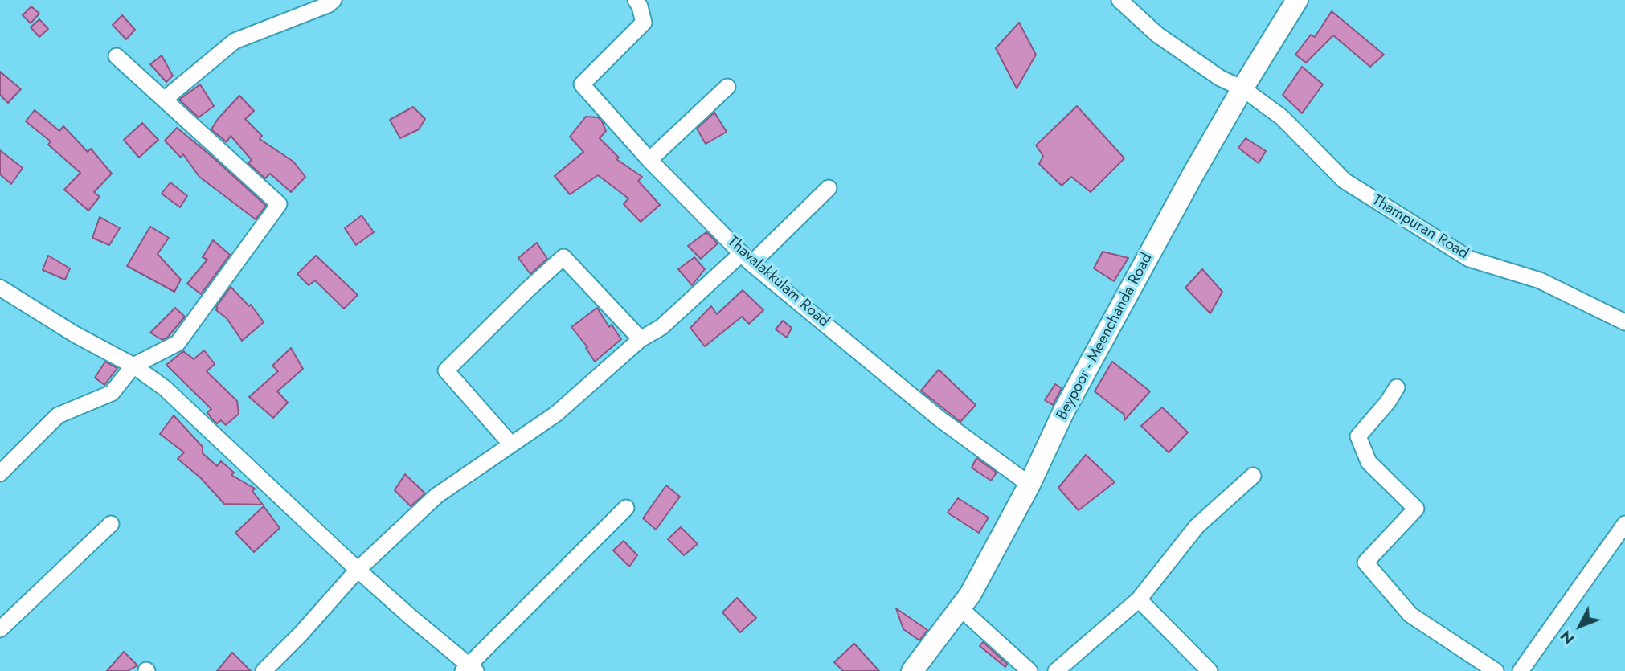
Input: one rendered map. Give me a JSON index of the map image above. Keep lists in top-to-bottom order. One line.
{"streets":{"main road":["Beypoor - Meenchanda Road"],"street":["Thampuran Road","Thavalakkulam Road"]},"crossings":[["Thampuran Road","Beypoor - Meenchanda Road"],["Thavalakkulam Road","Beypoor - Meenchanda Road"]],"north":"bottom left"}
